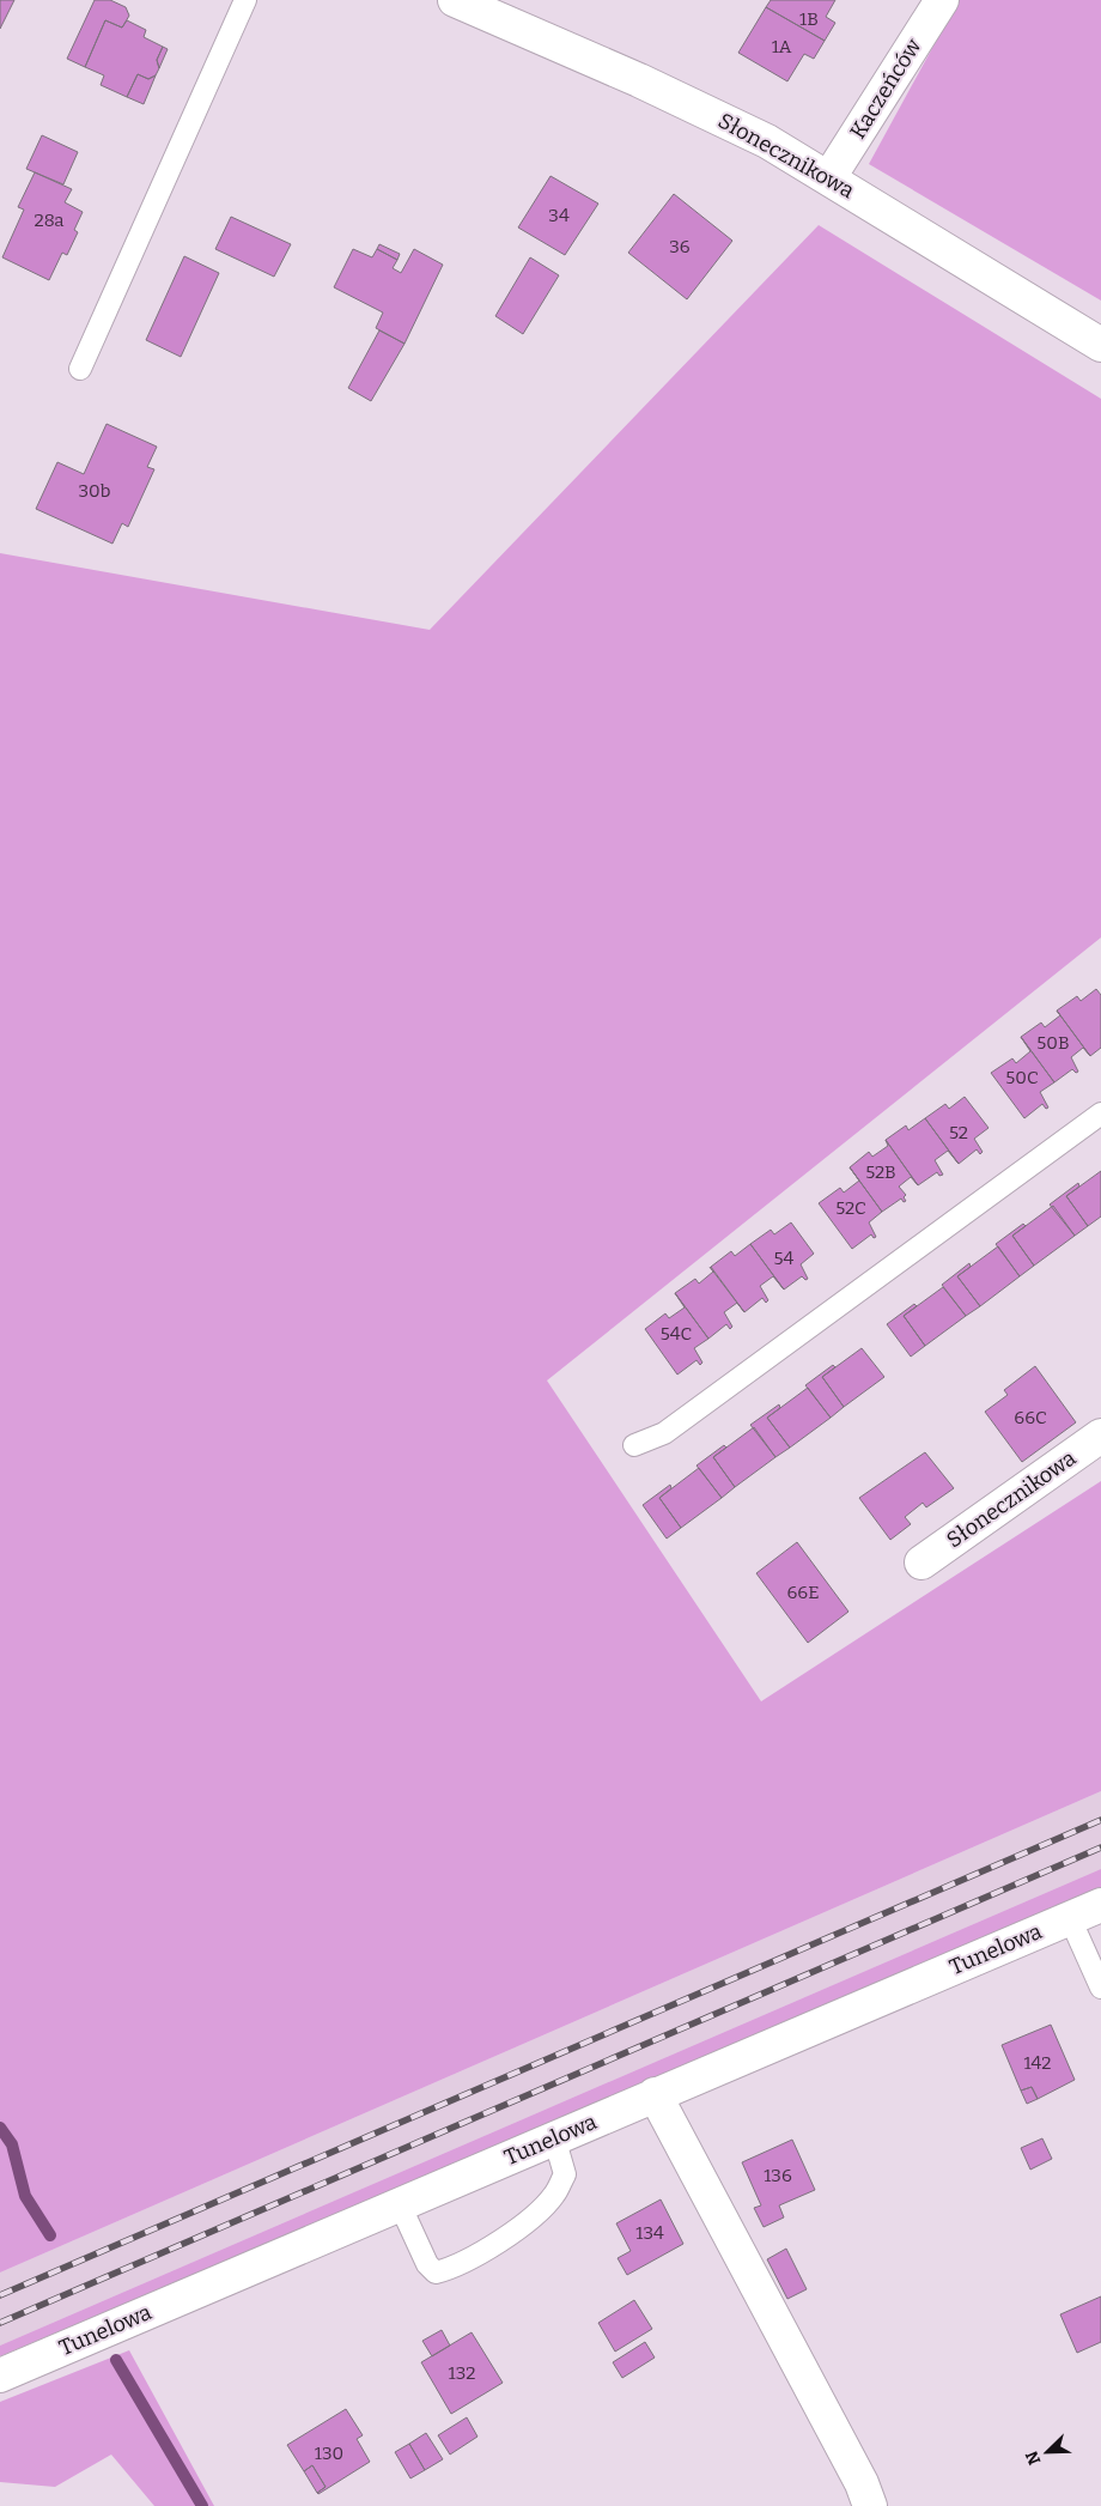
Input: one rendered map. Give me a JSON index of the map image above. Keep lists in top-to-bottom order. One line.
{"streets":{"street":["Kaczeńców","Słonecznikowa","Tunelowa"]},"crossings":[["Kaczeńców","Słonecznikowa"]],"house_numbers":["1B","1A","34","28a","36","30b","50B","50C","52","52B","52C","54","54C","66C","66E","142","136","134","132","130"],"north":"bottom left"}
